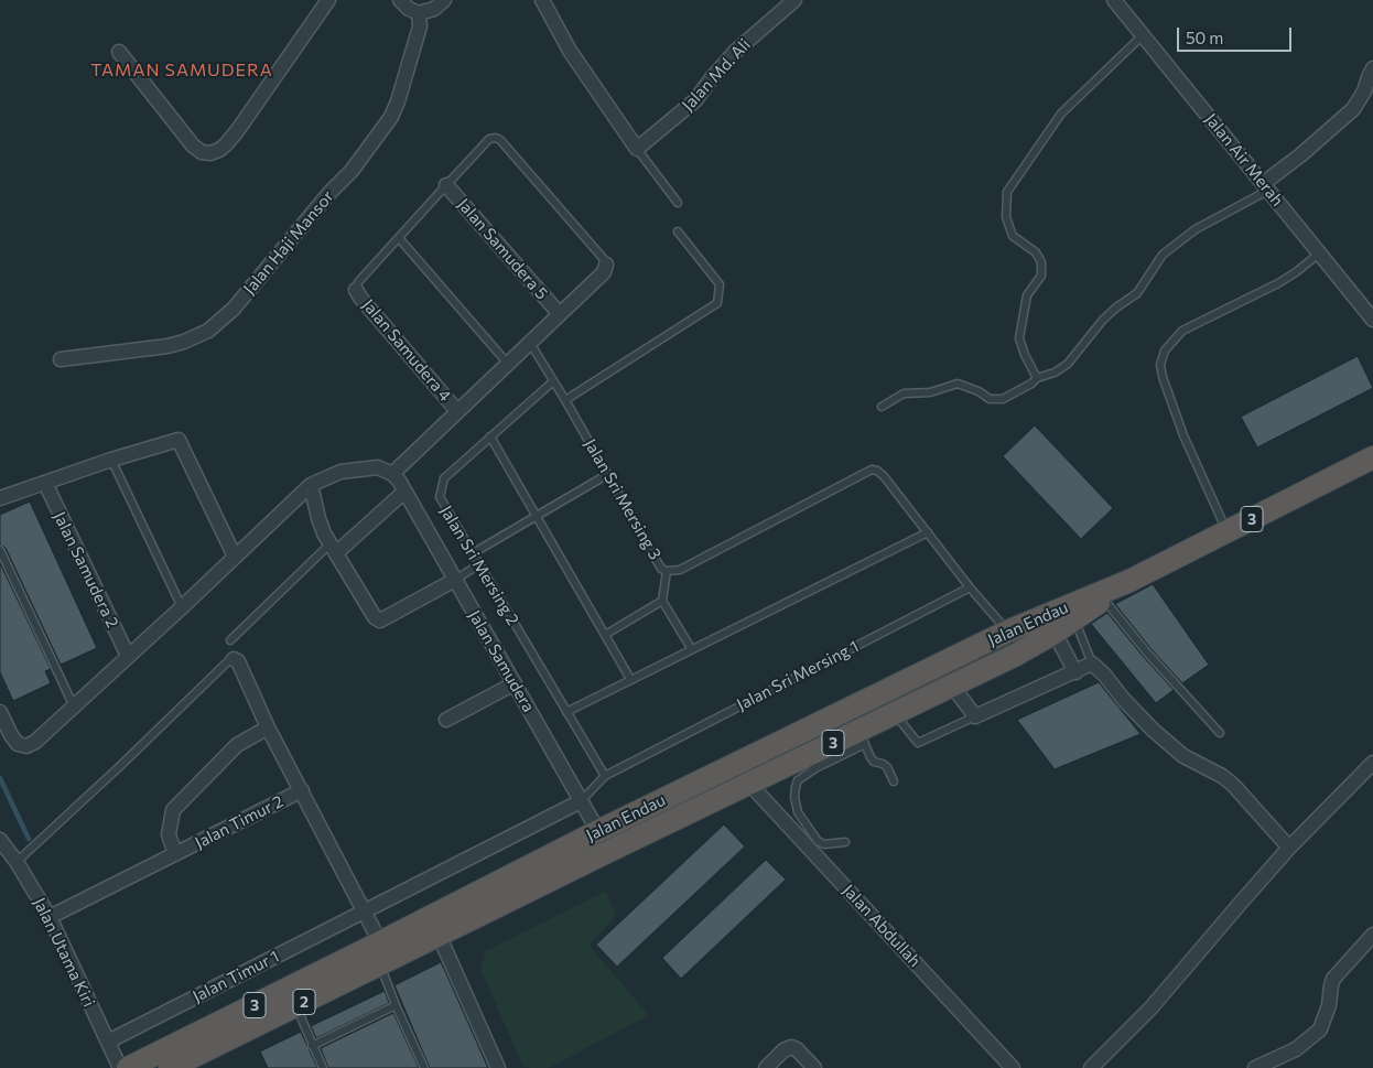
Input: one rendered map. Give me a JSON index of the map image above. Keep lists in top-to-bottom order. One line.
{"streets":{"highway":["3","Jalan Endau","2"],"street":["Jalan Md. Ali","Jalan Air Merah","Jalan Haji Mansor","Jalan Samudera 5","Jalan Samudera 4","Jalan Samudera 2","Jalan Samudera","Jalan Timur 2","Jalan Abdullah","Jalan Utama Kiri","Jalan Timur 1"],"lane":["Jalan Sri Mersing 3","Jalan Sri Mersing 2","Jalan Sri Mersing 1"]},"crossings":[["Jalan Sri Mersing 3","Jalan Sri Mersing 2"],["Jalan Sri Mersing 2","Jalan Sri Mersing 1"],["Jalan Endau","Jalan Samudera"],["Jalan Endau","Jalan Abdullah"],["Jalan Samudera","Jalan Sri Mersing 1"],["Jalan Samudera","Jalan Timur 1"],["Jalan Sri Mersing 1","Jalan Timur 1"],["Jalan Timur 2","Jalan Utama Kiri"],["Jalan Utama Kiri","Jalan Timur 1"]],"districts":["TAMAN SAMUDERA"],"scale_bar":"50 m"}
